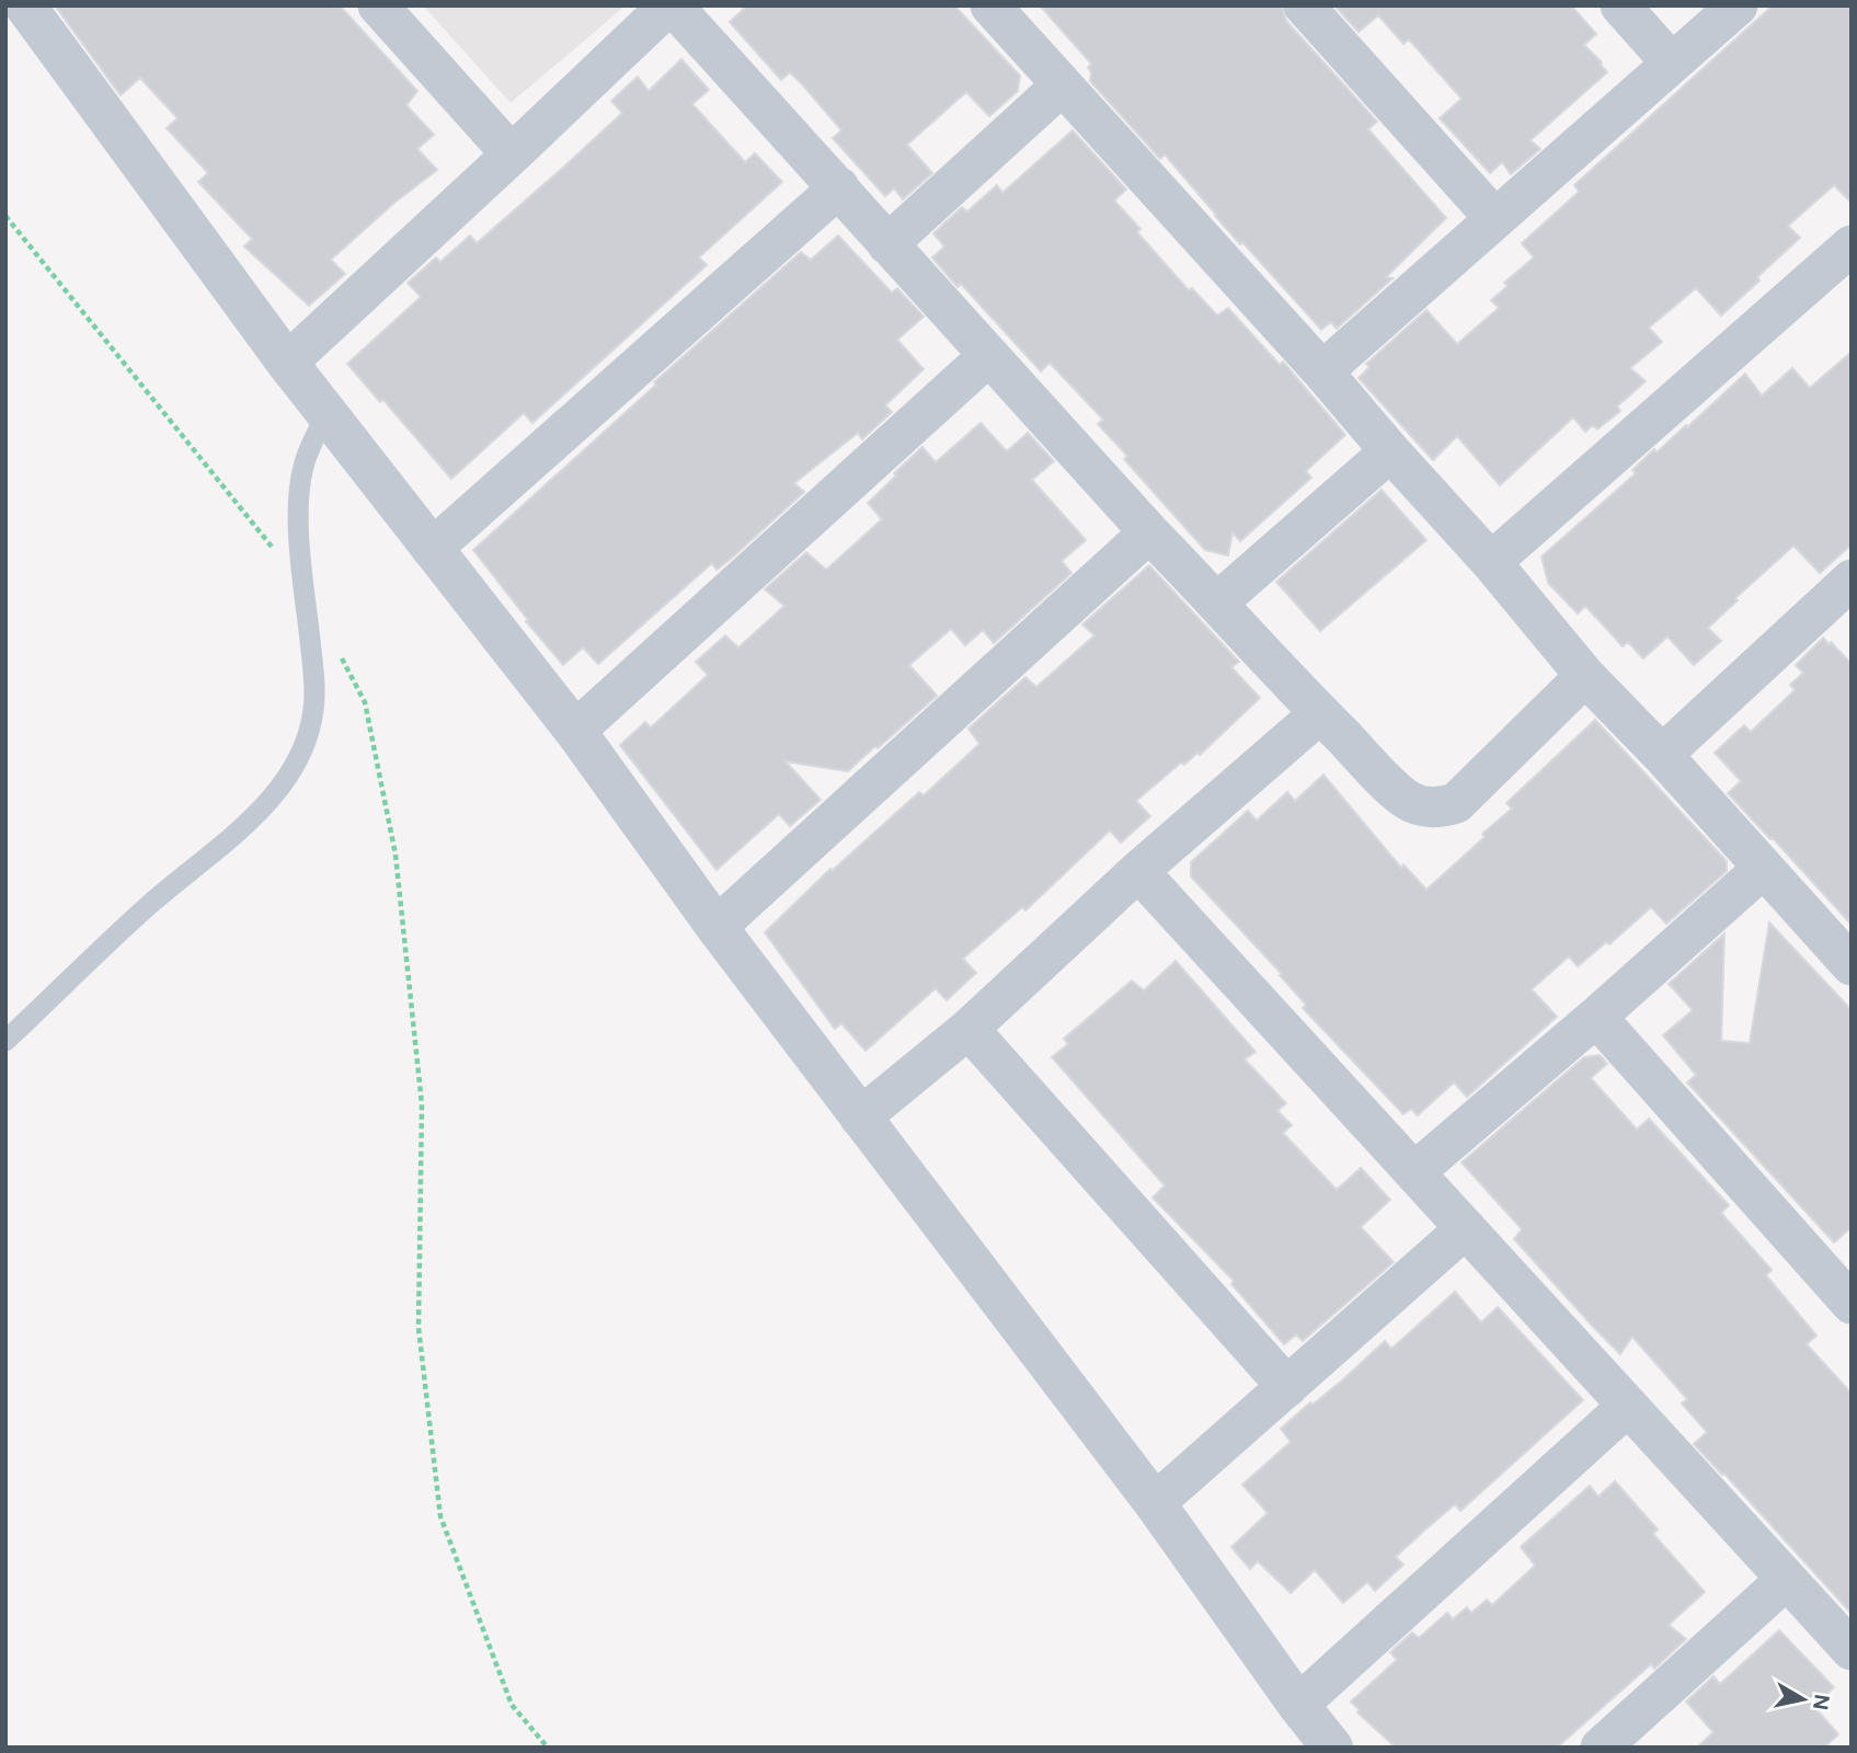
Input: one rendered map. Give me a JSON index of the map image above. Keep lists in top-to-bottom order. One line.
{"north":"right"}
